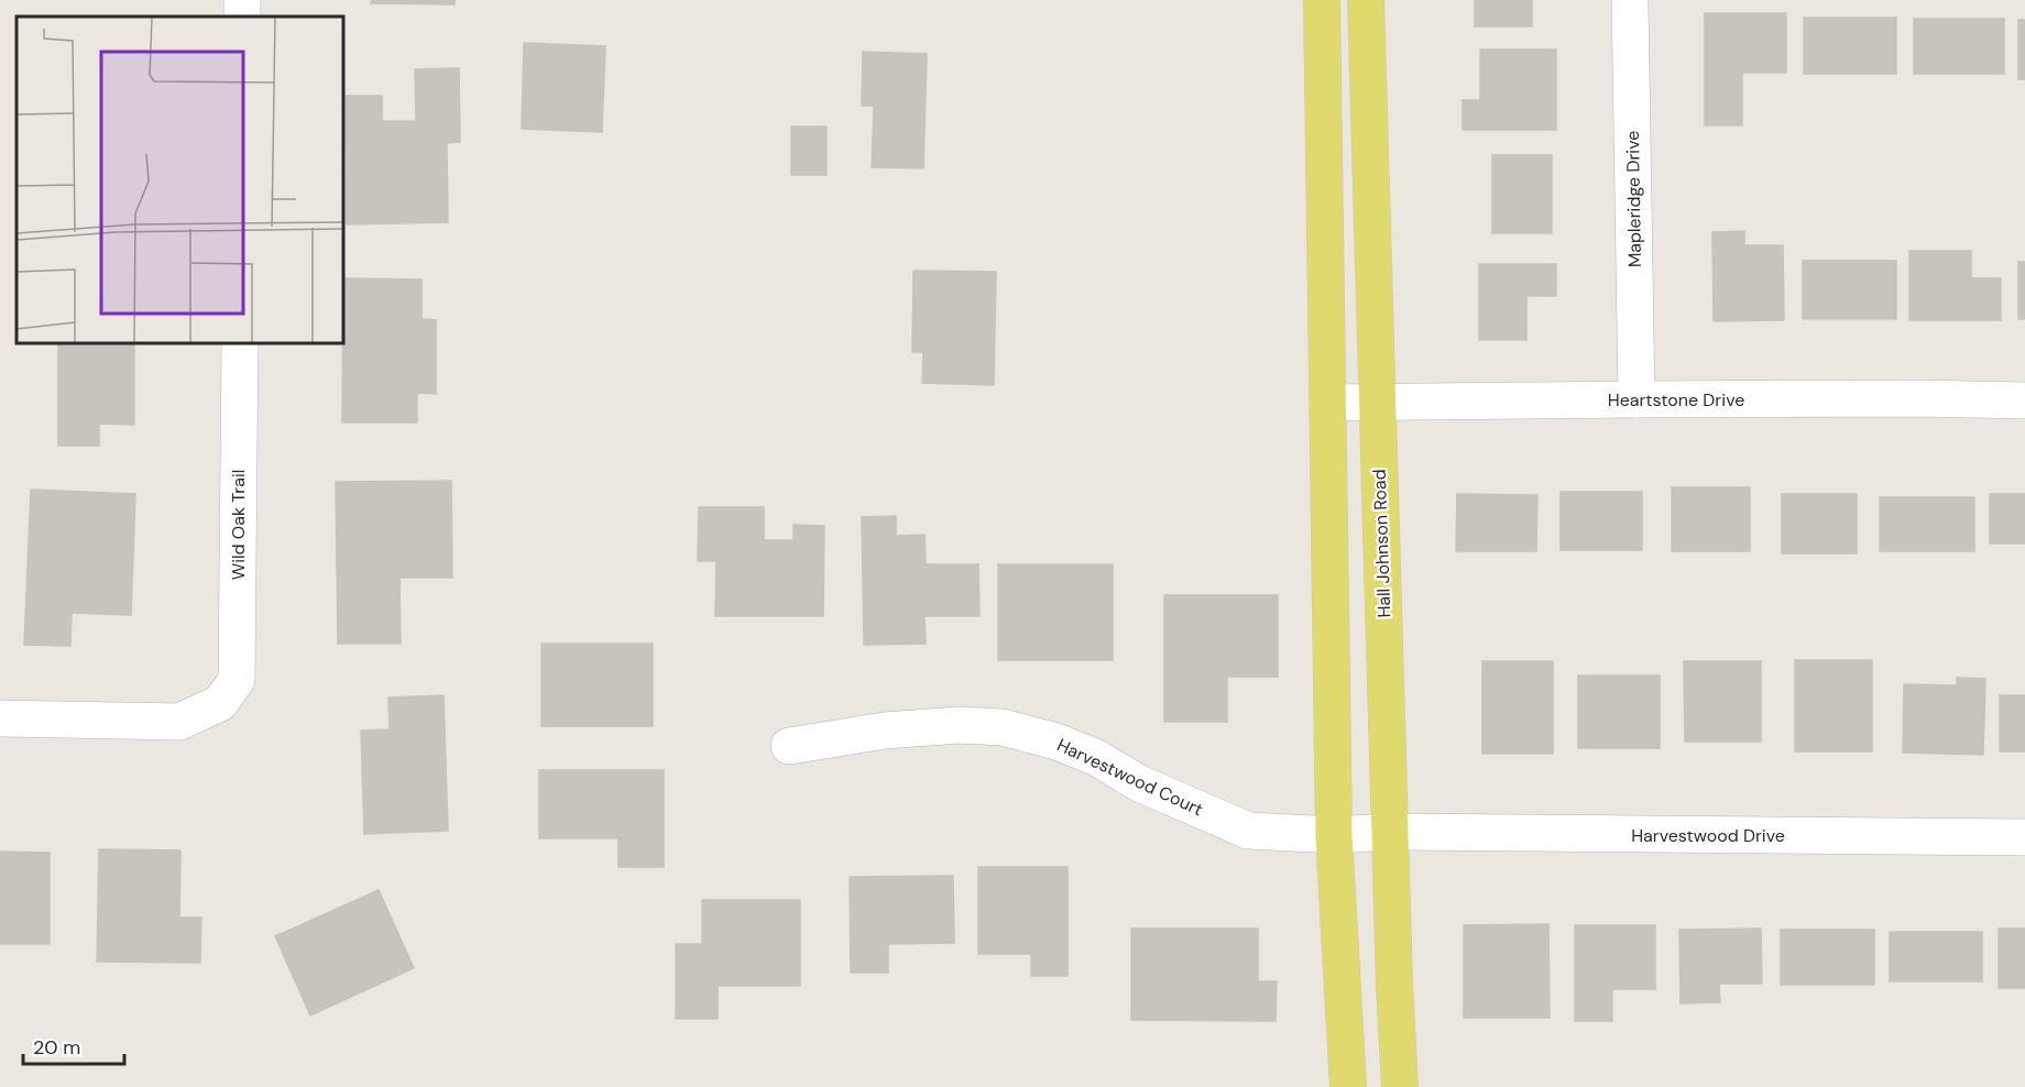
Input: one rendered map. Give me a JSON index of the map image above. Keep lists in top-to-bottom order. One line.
{"streets":{"main road":["Hall Johnson Road"],"street":["Mapleridge Drive","Heartstone Drive","Wild Oak Trail","Harvestwood Court","Harvestwood Drive"]},"crossings":[["Mapleridge Drive","Heartstone Drive"],["Heartstone Drive","Hall Johnson Road"],["Hall Johnson Road","Harvestwood Court"],["Hall Johnson Road","Harvestwood Drive"],["Harvestwood Court","Harvestwood Drive"]],"scale_bar":"20 m"}
